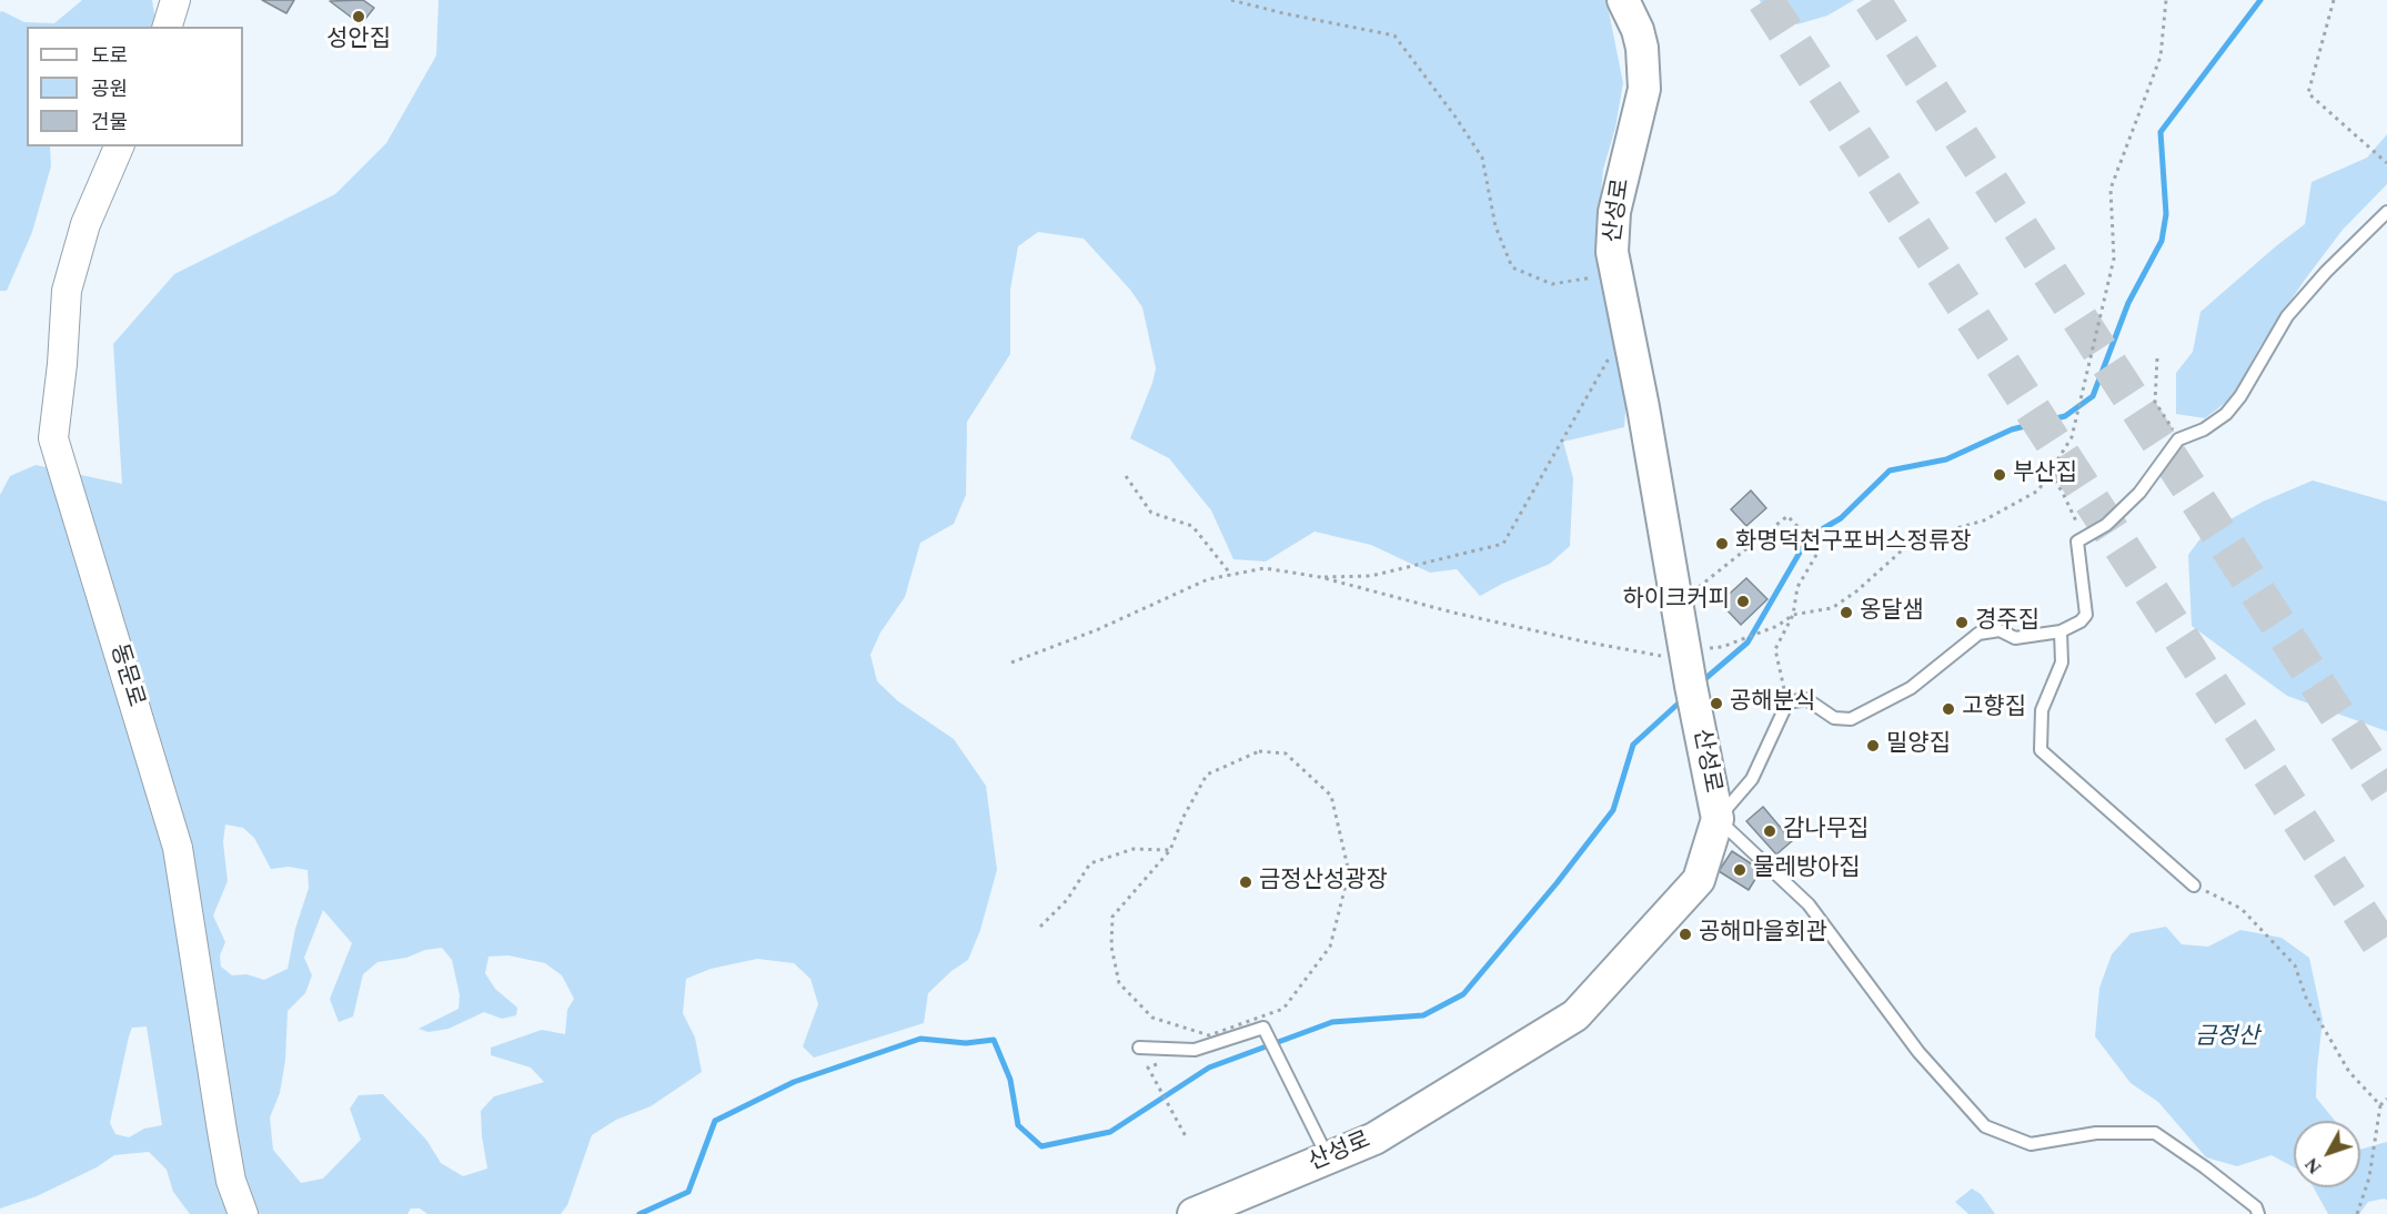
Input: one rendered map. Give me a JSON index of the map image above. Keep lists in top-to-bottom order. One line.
{"streets":{"main road":["산성로"],"street":["동문로"]},"parks":["금정산"],"places":["성안집","부산집","화명덕천구포버스정류장","하이크커피","옹달샘","경주집","공해분식","고향집","밀양집","감나무집","물레방아집","금정산성광장","공해마을회관"],"legend":["도로","공원","건물"],"north":"bottom left"}
